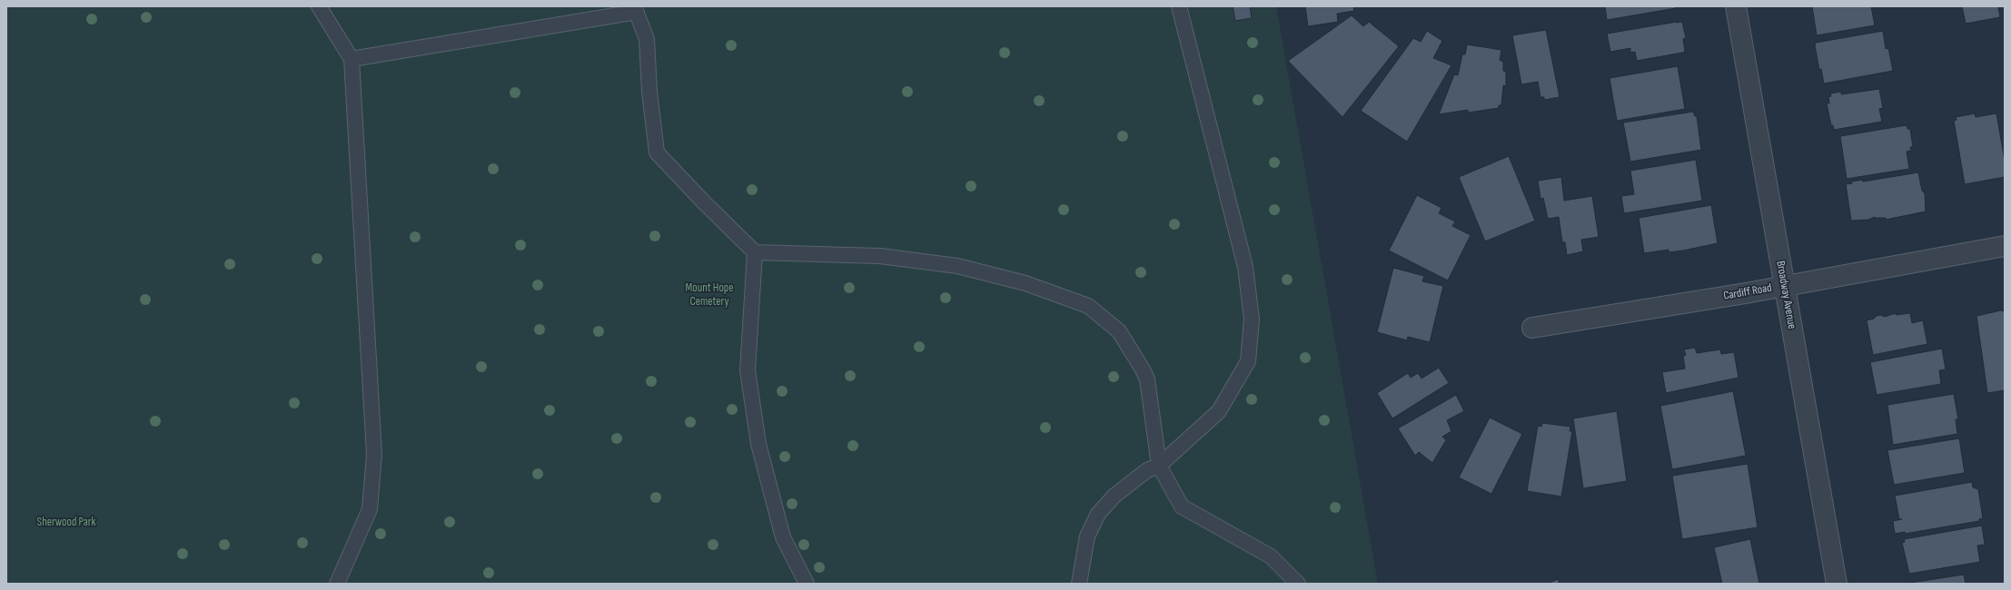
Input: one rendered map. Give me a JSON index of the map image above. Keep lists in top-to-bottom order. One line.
{"streets":{"street":["Cardiff Road","Broadway Avenue"]},"crossings":[["Cardiff Road","Broadway Avenue"]],"parks":["Mount Hope Cemetery","Sherwood Park"]}
